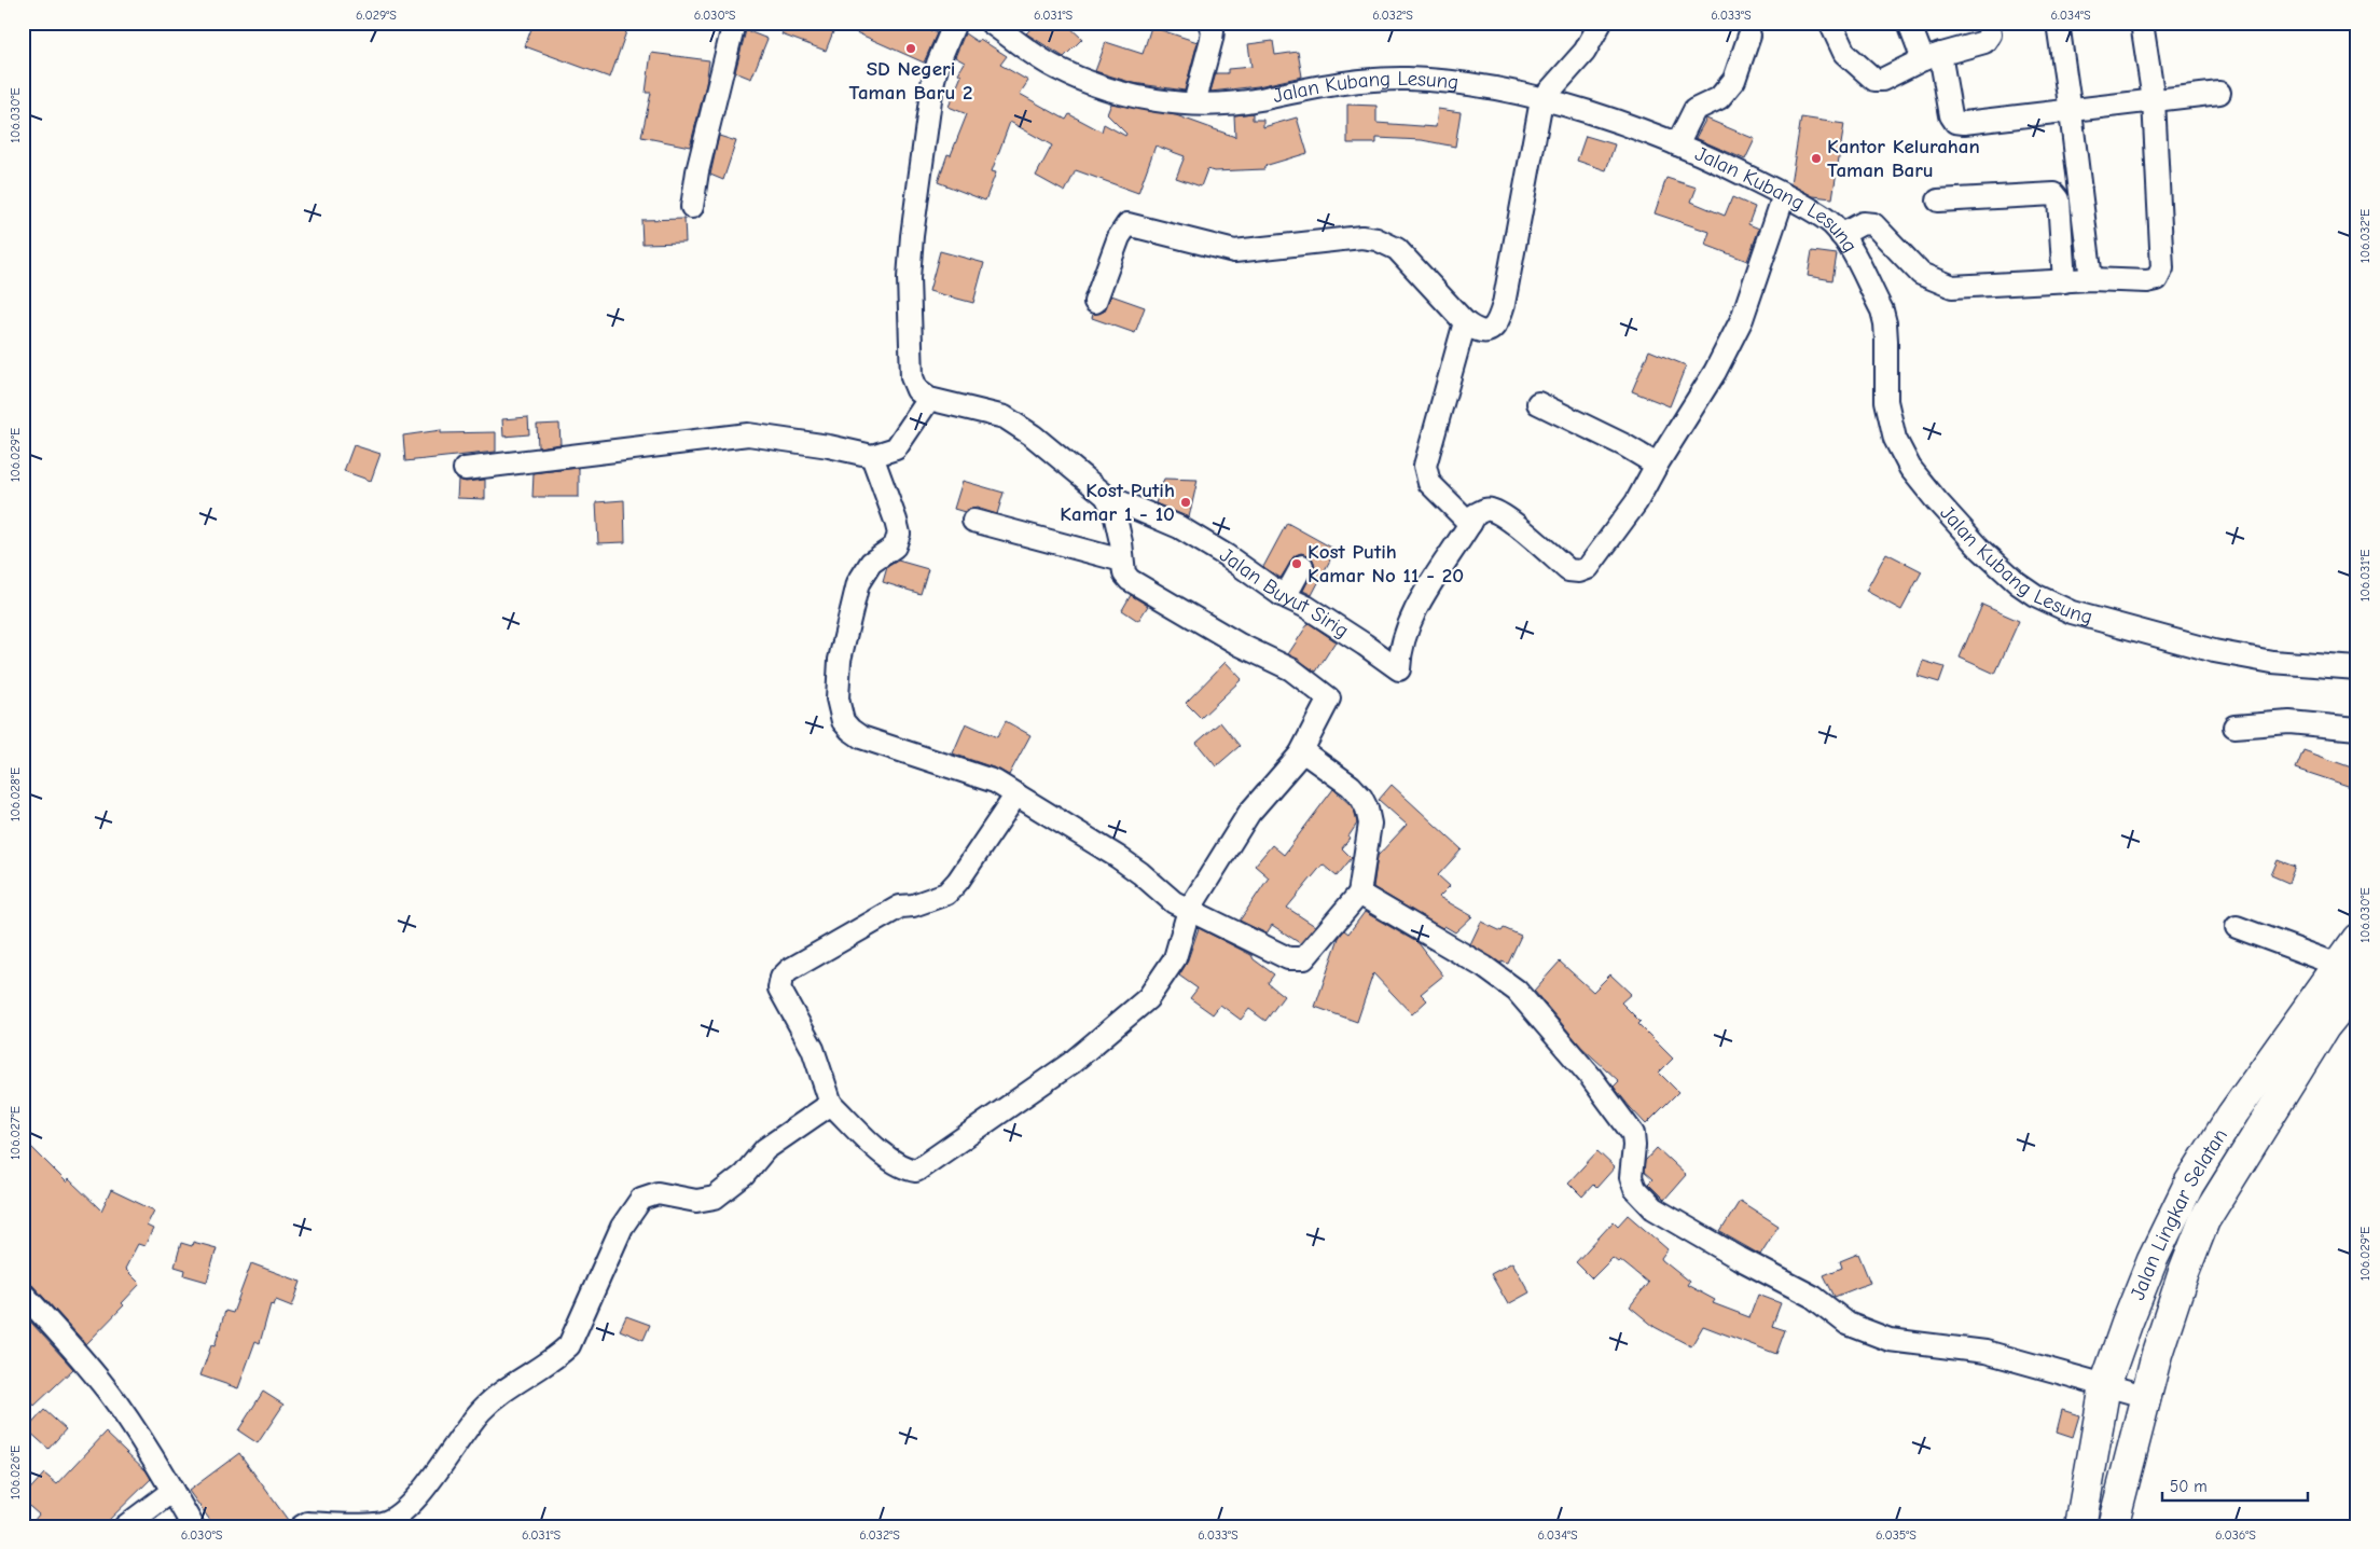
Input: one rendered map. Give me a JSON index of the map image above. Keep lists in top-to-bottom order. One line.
{"streets":{"highway":["Jalan Lingkar Selatan"],"street":["Jalan Kubang Lesung","Jalan Buyut Sirig"]},"places":["SD Negeri Taman Baru 2","Kantor Kelurahan Taman Baru","Kost Putih Kamar 1 - 10","Kost Putih Kamar No 11 - 20"],"scale_bar":"50 m","coordinates":["6.029°S","6.030°S","6.031°S","6.032°S","6.033°S","6.034°S","106.030°E","106.032°E","106.029°E","106.031°E","106.028°E","106.027°E","106.026°E","6.035°S","6.036°S"]}
